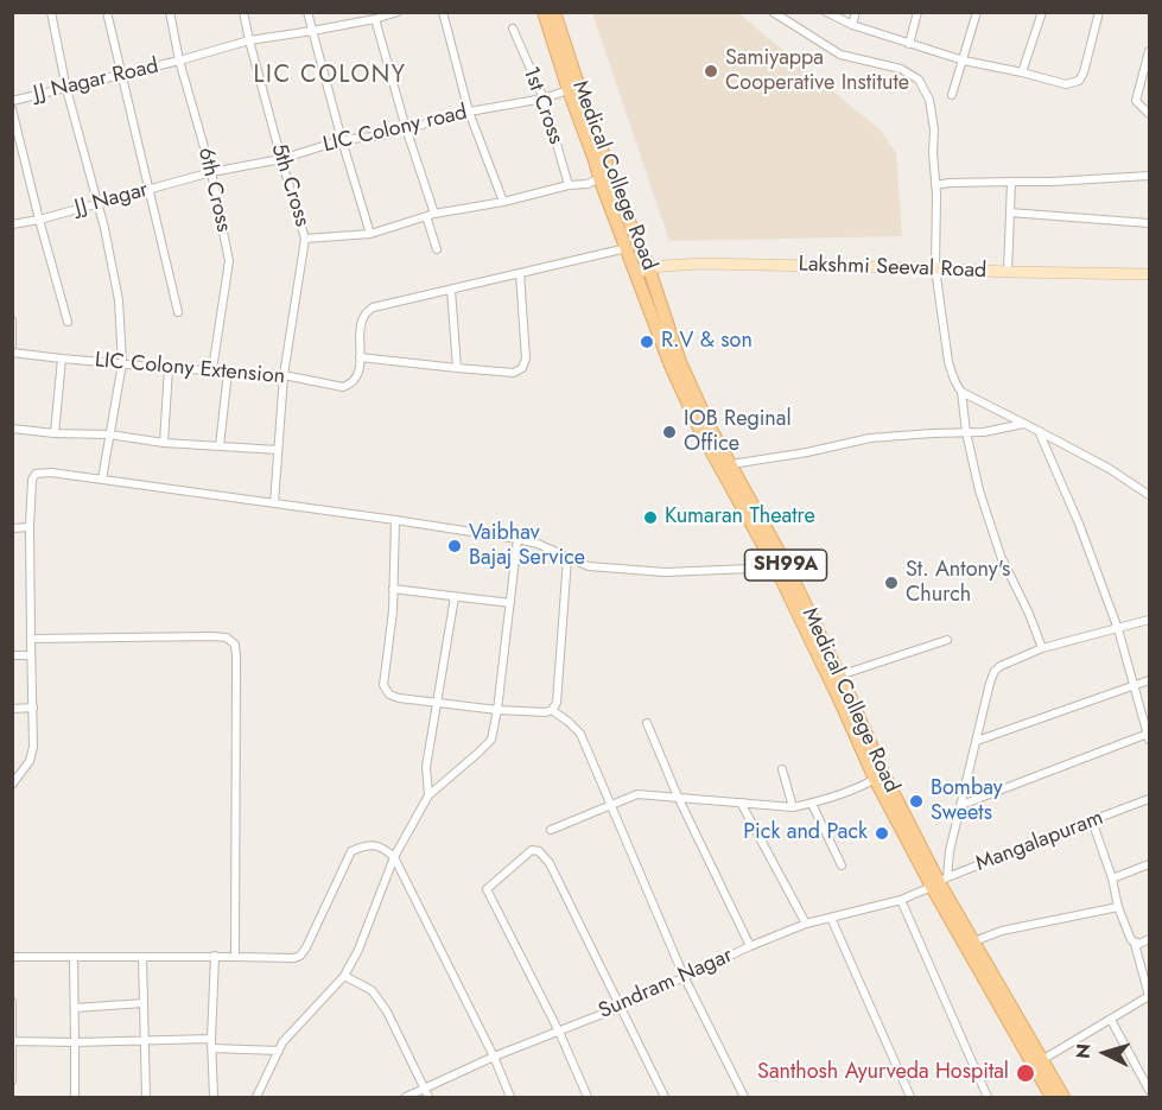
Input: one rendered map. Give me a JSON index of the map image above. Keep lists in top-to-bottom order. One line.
{"streets":{"main road":["Medical College Road","SH99A"],"street":["JJ Nagar Road","1st Cross","LIC Colony road","5th Cross","6th Cross","JJ Nagar","Lakshmi Seeval Road","LIC Colony Extension","Mangalapuram","Sundram Nagar"]},"crossings":[["JJ Nagar Road","5th Cross"],["JJ Nagar Road","6th Cross"],["1st Cross","LIC Colony road"],["LIC Colony road","Medical College Road"],["LIC Colony road","5th Cross"],["LIC Colony road","6th Cross"],["LIC Colony road","JJ Nagar"],["Medical College Road","Lakshmi Seeval Road"],["Medical College Road","Mangalapuram"],["Medical College Road","Sundram Nagar"],["5th Cross","LIC Colony Extension"],["6th Cross","JJ Nagar"],["6th Cross","LIC Colony Extension"],["Mangalapuram","Sundram Nagar"]],"districts":["LIC COLONY"],"places":["Samiyappa Cooperative Institute","R.V & son","IOB Reginal Office","Kumaran Theatre","Vaibhav Bajaj Service","St. Antony's Church","Bombay Sweets","Pick and Pack","Santhosh Ayurveda Hospital"],"north":"left"}
